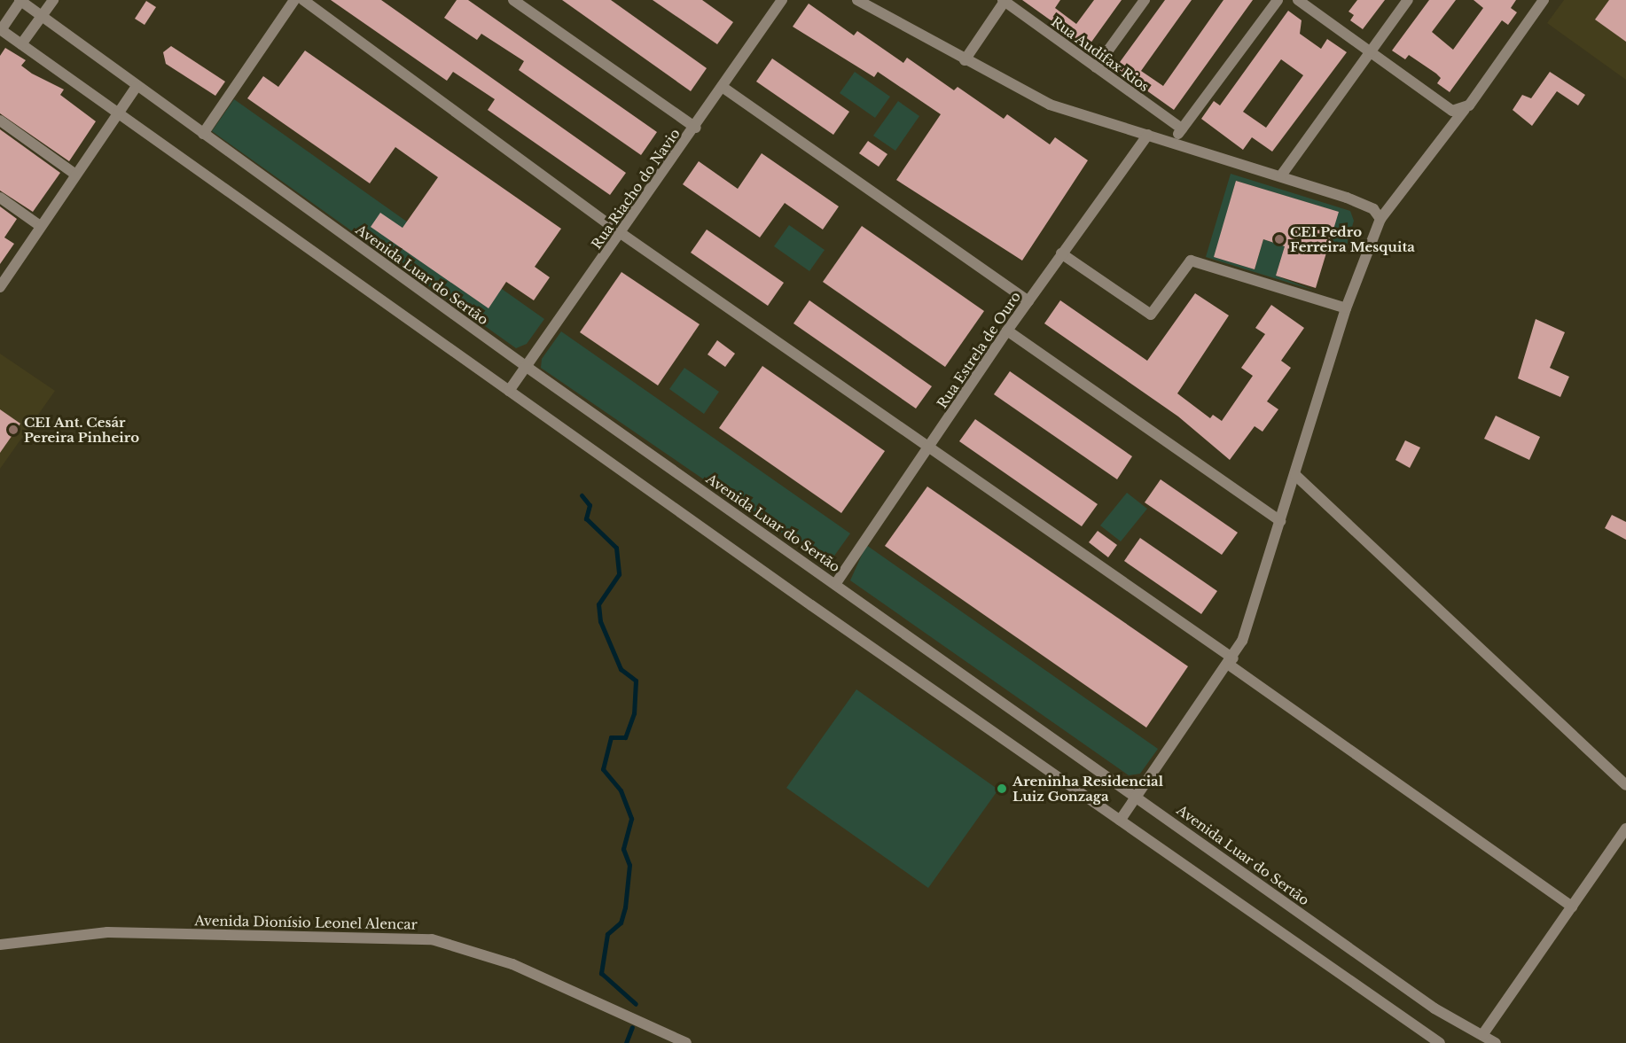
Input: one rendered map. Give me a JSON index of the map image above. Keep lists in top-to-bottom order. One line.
{"streets":{"street":["Rua Audifax Rios","Rua Riacho do Navio","Avenida Luar do Sertão","Rua Estrela de Ouro","Avenida Dionísio Leonel Alencar"]},"crossings":[["Rua Riacho do Navio","Avenida Luar do Sertão"],["Avenida Luar do Sertão","Rua Estrela de Ouro"]],"places":["CEI Pedro Ferreira Mesquita","CEI Ant. Cesár Pereira Pinheiro","Areninha Residencial Luiz Gonzaga"]}
